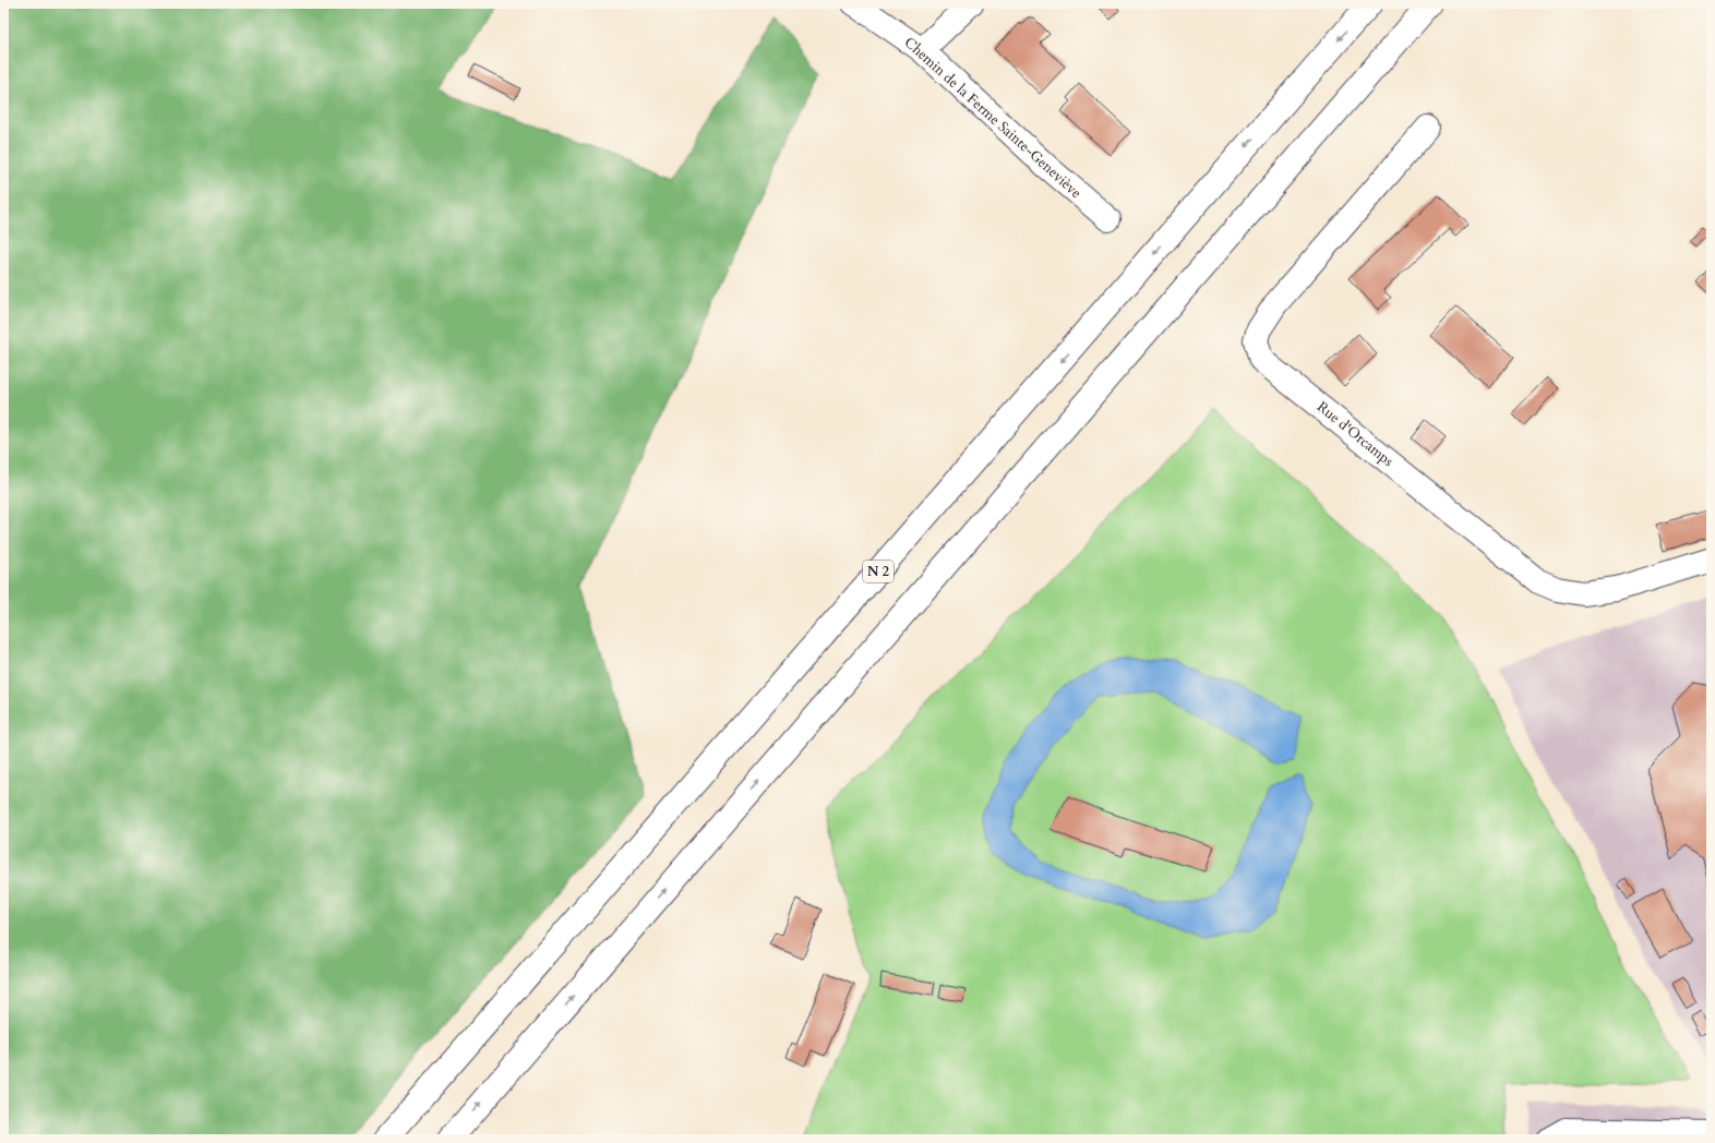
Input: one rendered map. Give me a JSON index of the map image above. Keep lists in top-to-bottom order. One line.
{"streets":{"main road":["Chemin de la Ferme Sainte-Geneviève","Rue d'Orcamps","N 2"]}}
